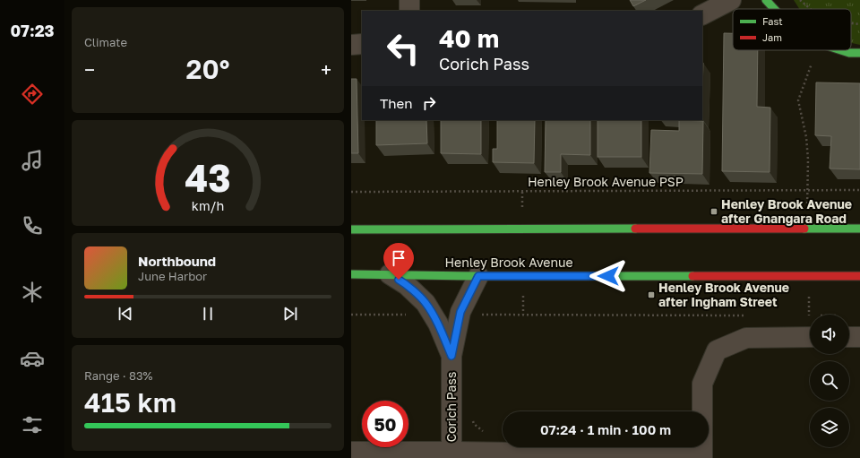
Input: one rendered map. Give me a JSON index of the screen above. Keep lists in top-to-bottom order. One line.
{"streets":{"main road":["Henley Brook Avenue"],"street":["Corich Pass"],"path":["Henley Brook Avenue PSP"]},"crossings":[["Henley Brook Avenue","Corich Pass"]],"places":{"transit":["Henley Brook Avenue after Gnangara Road","Henley Brook Avenue after Ingham Street"]},"legend":["Fast","Jam"],"page":{"tabs":"07:23","tile":["Climate",["Range · 83%","415 km"]],"turn":["40 m","Corich Pass"],"heat":["−","20°","+"],"then":"Then","song":["Northbound","June Harbor"],"limit":"50","trip":"07:24 · 1 min · 100 m","gauge":["43","km/h"]}}
